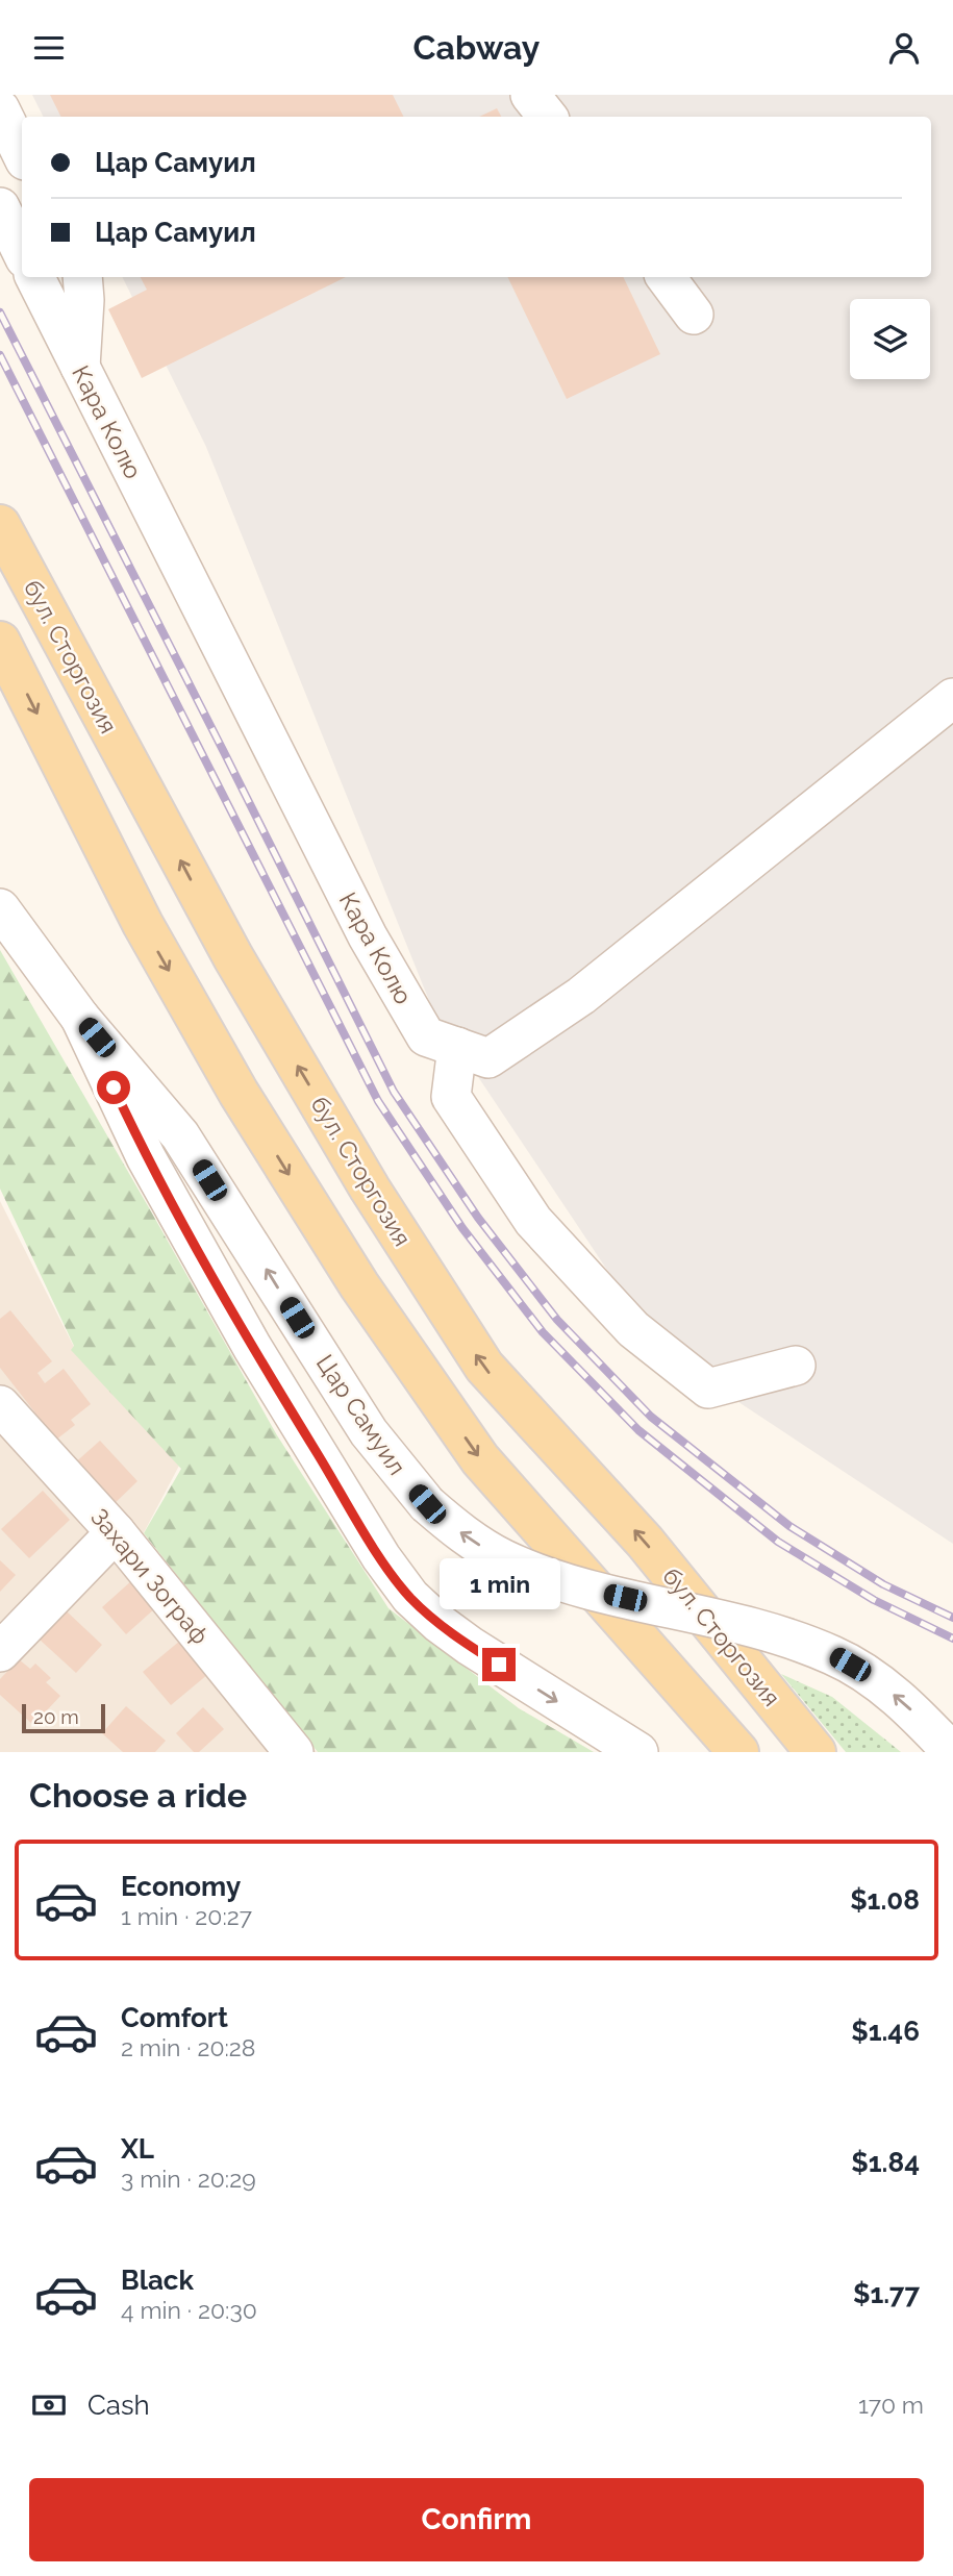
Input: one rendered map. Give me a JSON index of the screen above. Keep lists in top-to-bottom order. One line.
{"streets":{"main road":["бул. Сторгозия"],"street":["Кара Колю","Цар Самуил","Захари Зограф"]},"scale_bar":"20 m","page":{"header":"Cabway","banner":["Цар Самуил","Цар Самуил"],"bubble":"1 min","scale":"20 m","heading":"Choose a ride","list":[{"name":"Economy","note":"1 min · 20:27","value":"$1.08"},{"name":"Comfort","note":"2 min · 20:28","value":"$1.46"},{"name":"XL","note":"3 min · 20:29","value":"$1.84"},{"name":"Black","note":"4 min · 20:30","value":"$1.77"}],"pay":["Cash","170 m"],"buttons":"Confirm"}}
